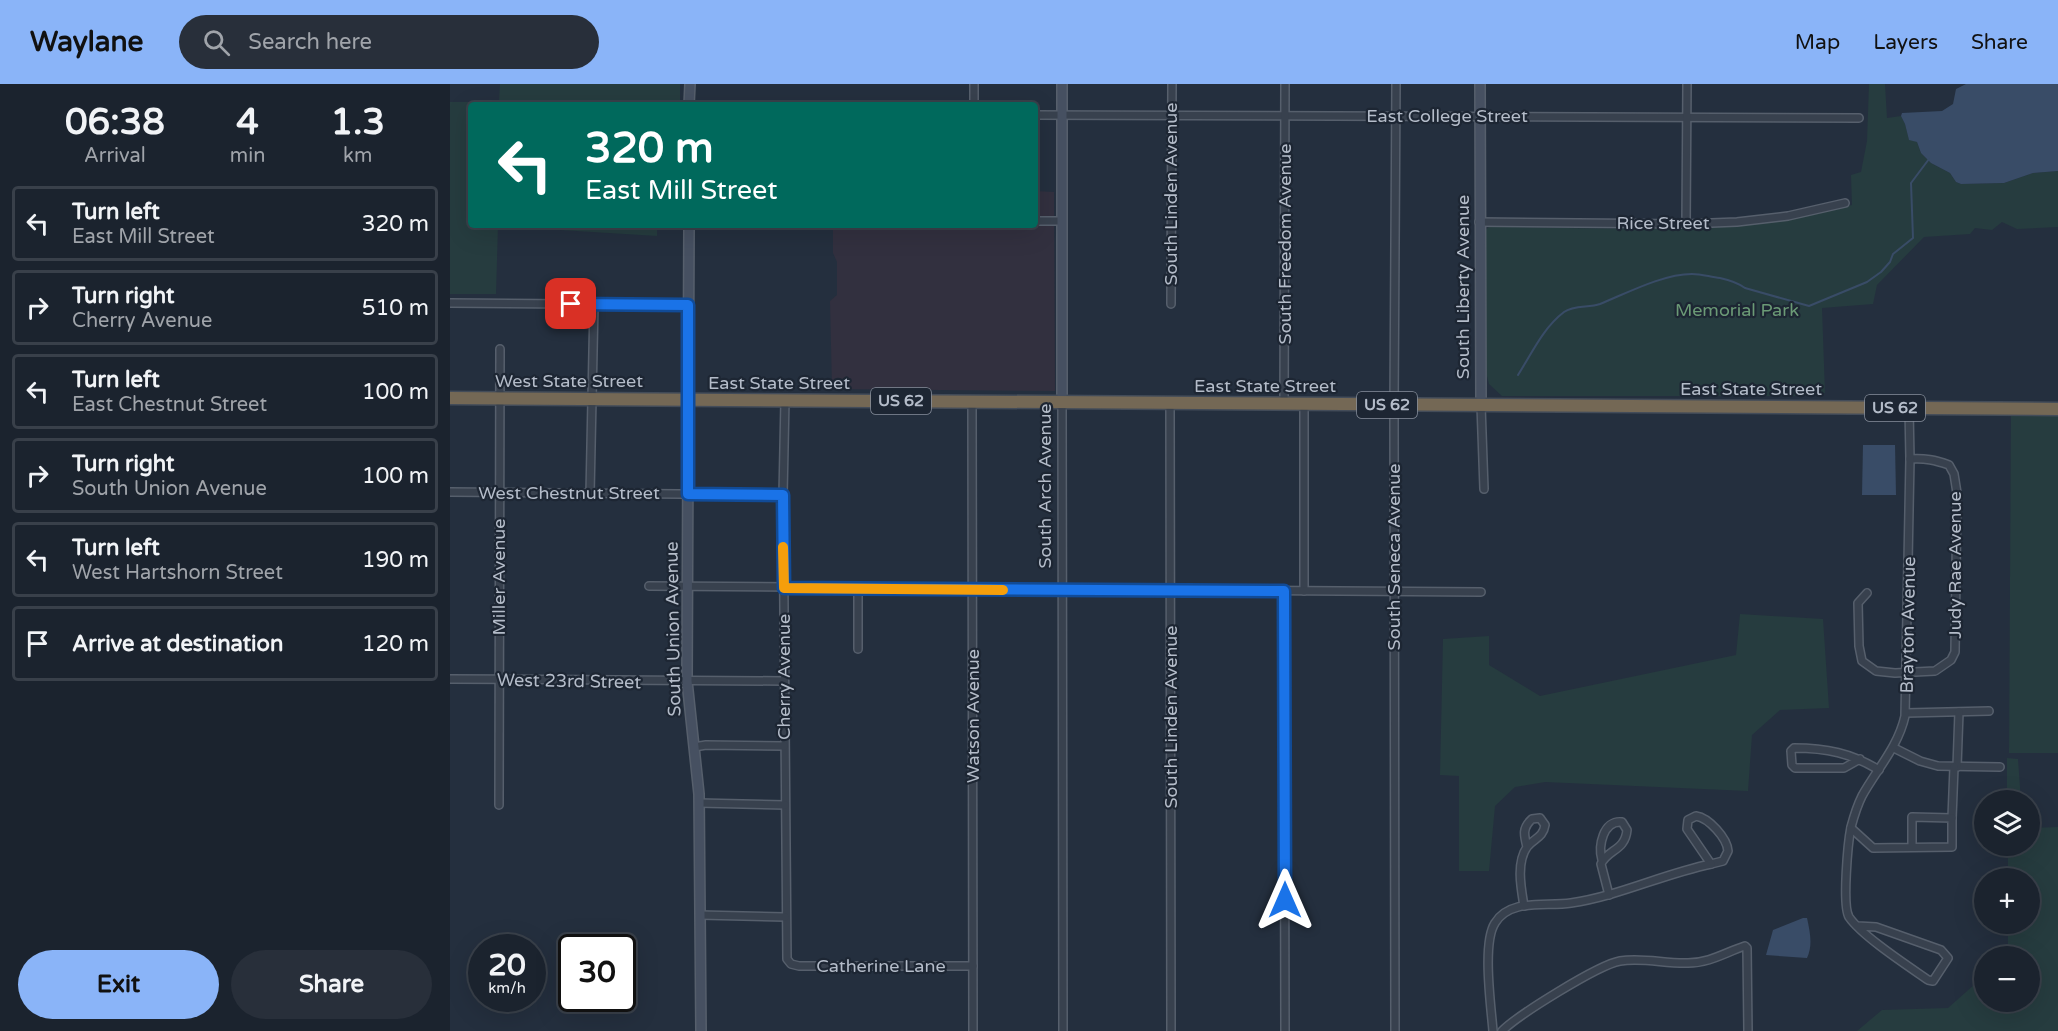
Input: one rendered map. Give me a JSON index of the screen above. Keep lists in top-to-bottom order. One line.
{"streets":{"highway":["West State Street","East State Street","US 62"],"main road":["South Liberty Avenue","South Arch Avenue","South Union Avenue"],"street":["East College Street","South Linden Avenue","Rice Street","South Freedom Avenue","West Chestnut Street","South Seneca Avenue","Judy Rae Avenue","Miller Avenue","Brayton Avenue","Cherry Avenue","West 23rd Street","Watson Avenue","Catherine Lane"]},"crossings":[["East College Street","South Linden Avenue"],["East College Street","South Freedom Avenue"],["East College Street","South Liberty Avenue"],["East College Street","South Arch Avenue"],["East College Street","South Seneca Avenue"],["South Linden Avenue","East State Street"],["Rice Street","South Liberty Avenue"],["South Freedom Avenue","East State Street"],["South Liberty Avenue","East State Street"],["West State Street","East State Street"],["West State Street","Miller Avenue"],["West State Street","South Union Avenue"],["East State Street","South Arch Avenue"],["East State Street","South Seneca Avenue"],["East State Street","Brayton Avenue"],["East State Street","South Union Avenue"],["East State Street","Cherry Avenue"],["East State Street","Watson Avenue"],["West Chestnut Street","Miller Avenue"],["West Chestnut Street","South Union Avenue"],["West Chestnut Street","Cherry Avenue"],["Judy Rae Avenue","Brayton Avenue"],["Miller Avenue","West 23rd Street"],["South Union Avenue","West 23rd Street"],["Cherry Avenue","West 23rd Street"],["Cherry Avenue","Catherine Lane"],["Watson Avenue","Catherine Lane"]],"parks":["Memorial Park"],"page":{"header":"Waylane","search":"Search here","nav":["Map","Layers","Share"],"eta":["06:38","Arrival","4","min","1.3","km"],"turn":["320 m","East Mill Street"],"list":[{"name":"Turn left","note":"East Mill Street","value":"320 m"},{"name":"Turn right","note":"Cherry Avenue","value":"510 m"},{"name":"Turn left","note":"East Chestnut Street","value":"100 m"},{"name":"Turn right","note":"South Union Avenue","value":"100 m"},{"name":"Turn left","note":"West Hartshorn Street","value":"190 m"},{"name":"Arrive at destination","value":"120 m"}],"map_buttons":["+","−"],"speed":"20 km/h","limit":"30","buttons":["Exit","Share"]}}
